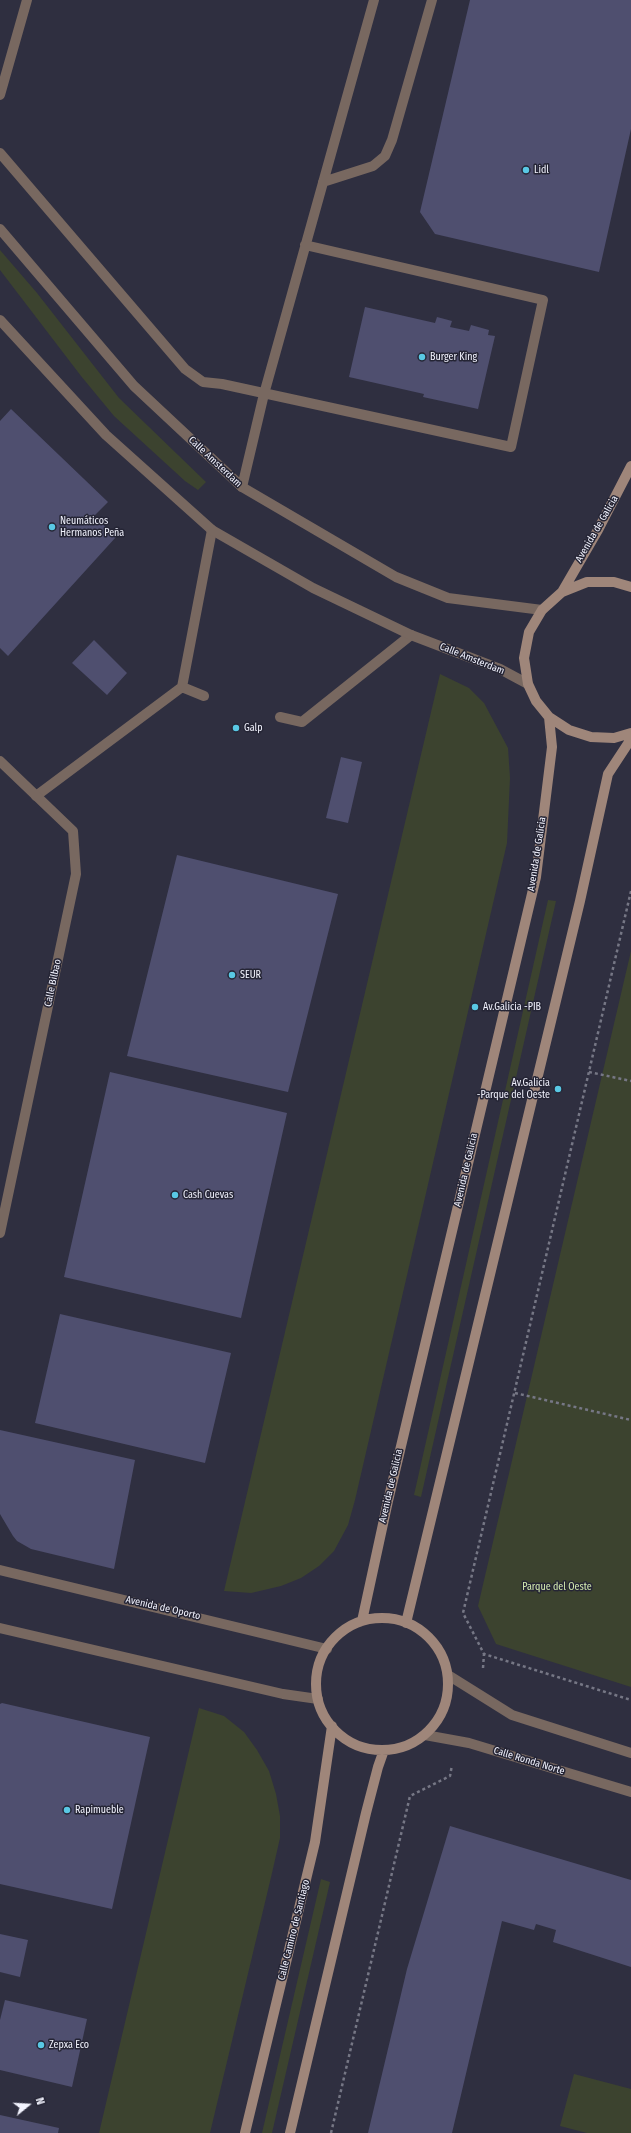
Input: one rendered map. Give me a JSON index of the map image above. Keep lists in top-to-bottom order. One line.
{"streets":{"main road":["Avenida de Galicia","Calle Camino de Santiago"],"street":["Calle Amsterdam","Calle Bilbao","Avenida de Oporto","Calle Ronda Norte"]},"crossings":[["Avenida de Galicia","Avenida de Oporto"],["Avenida de Galicia","Calle Ronda Norte"],["Avenida de Galicia","Calle Camino de Santiago"],["Avenida de Oporto","Calle Ronda Norte"],["Avenida de Oporto","Calle Camino de Santiago"],["Calle Ronda Norte","Calle Camino de Santiago"]],"parks":["Parque del Oeste"],"places":["Lidl","Burger King","Neumáticos Hermanos Peña","Galp","SEUR","Av.Galicia -PIB","Av.Galicia -Parque del Oeste","Cash Cuevas","Rapimueble","Zepxa Eco"],"north":"right"}
